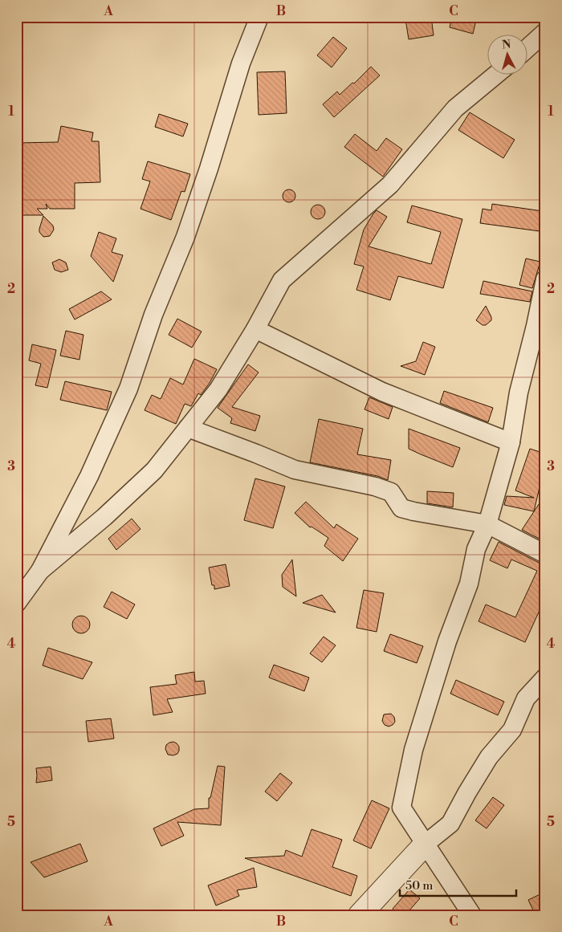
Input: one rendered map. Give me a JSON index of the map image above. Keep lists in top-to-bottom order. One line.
{"scale_bar":"50 m","north":"top","grid":{"columns":["A","B","C"],"rows":["1","2","3","4","5"]}}
